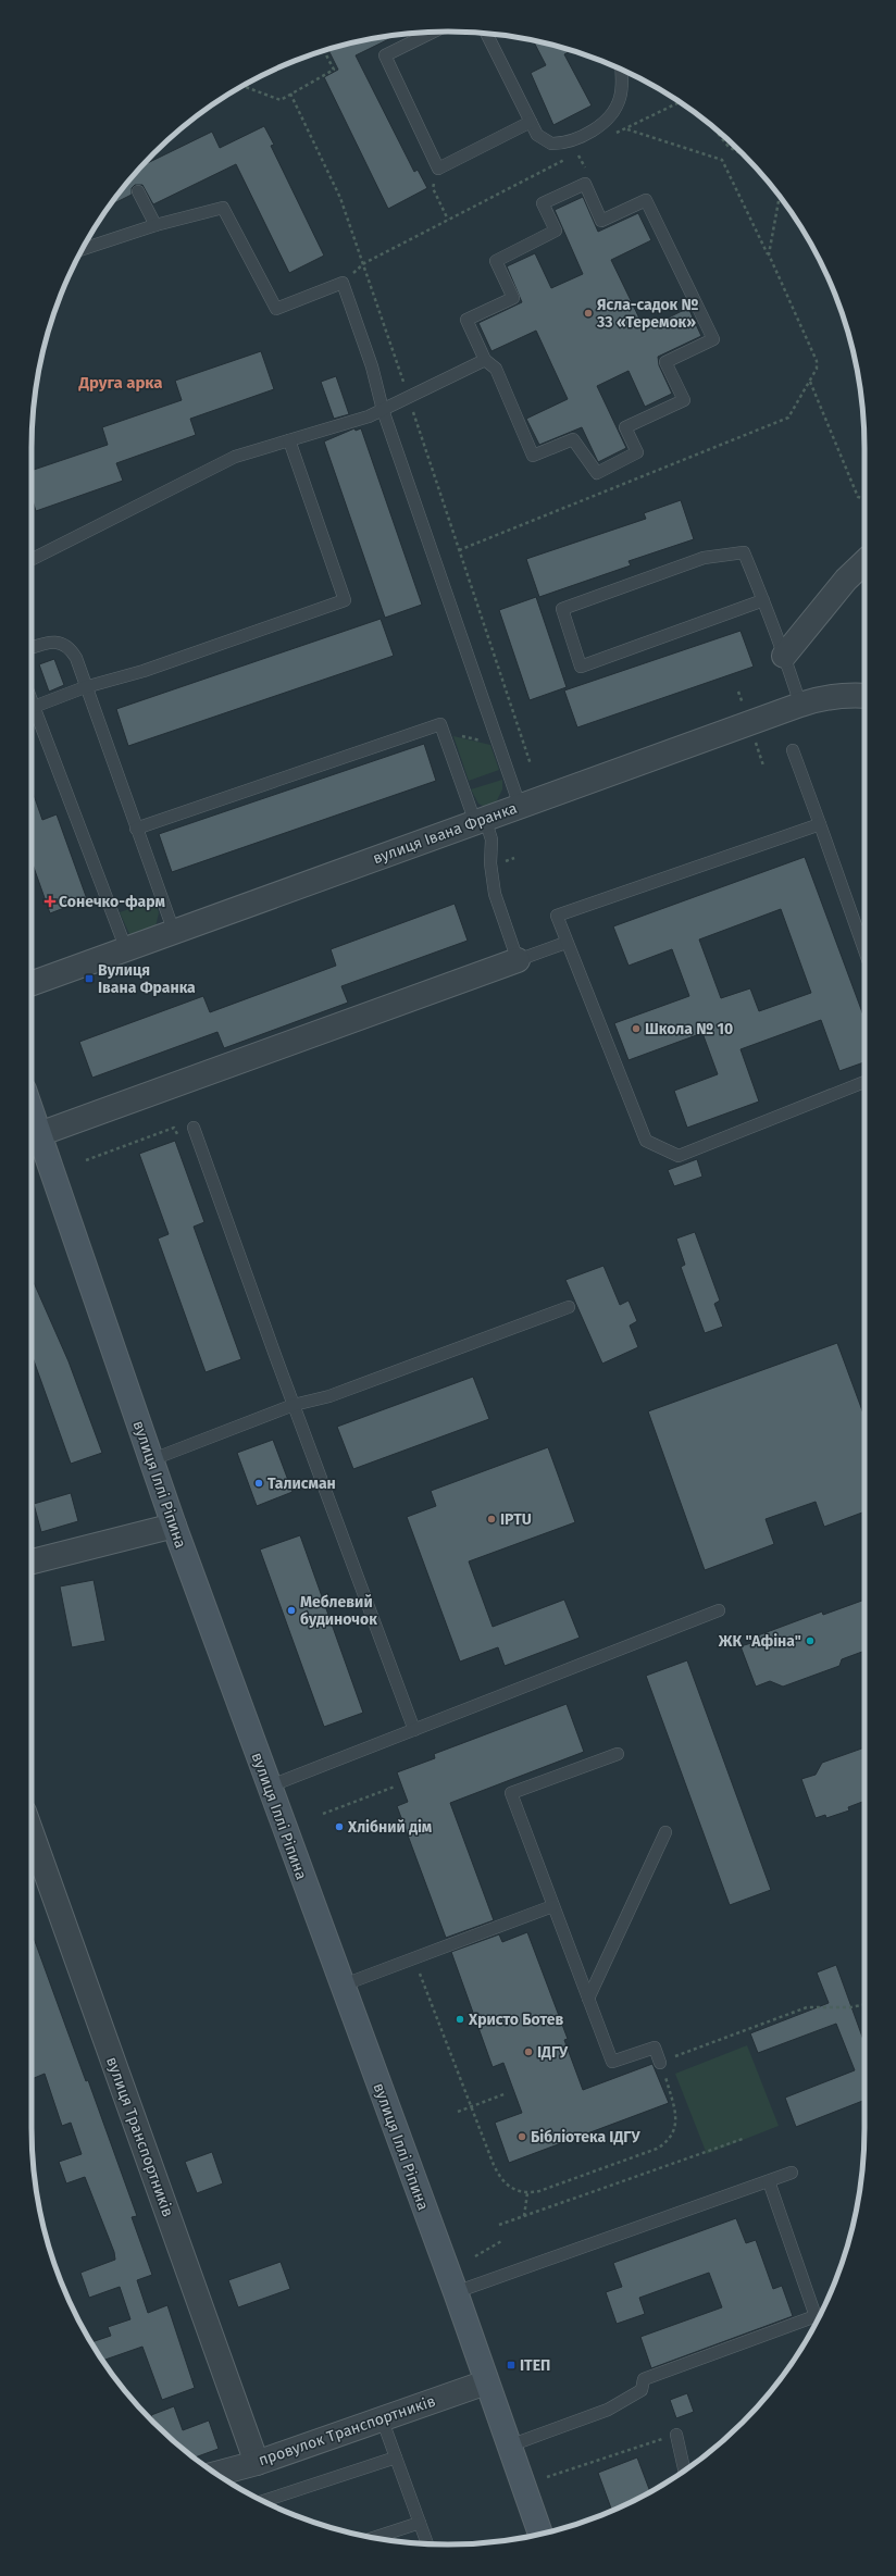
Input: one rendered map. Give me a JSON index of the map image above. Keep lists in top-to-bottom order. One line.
{"streets":{"main road":["вулиця Іллі Ріпина"],"street":["вулиця Івана Франка","вулиця Транспортників","провулок Транспортників"]},"crossings":[["вулиця Іллі Ріпина","провулок Транспортників"],["вулиця Транспортників","провулок Транспортників"]],"districts":["Друга арка"],"places":{"other":["Ясла-садок № 33 «Теремок»","Школа № 10","Талисман","IPTU","Меблевий будиночок","ЖК \"Афіна\"","Хлібний дім","Христо Ботев","ІДГУ","Бібліотека ІДГУ"],"health":["Сонечко-фарм"],"transit":["Вулиця Івана Франка","ІТЕП"]}}
